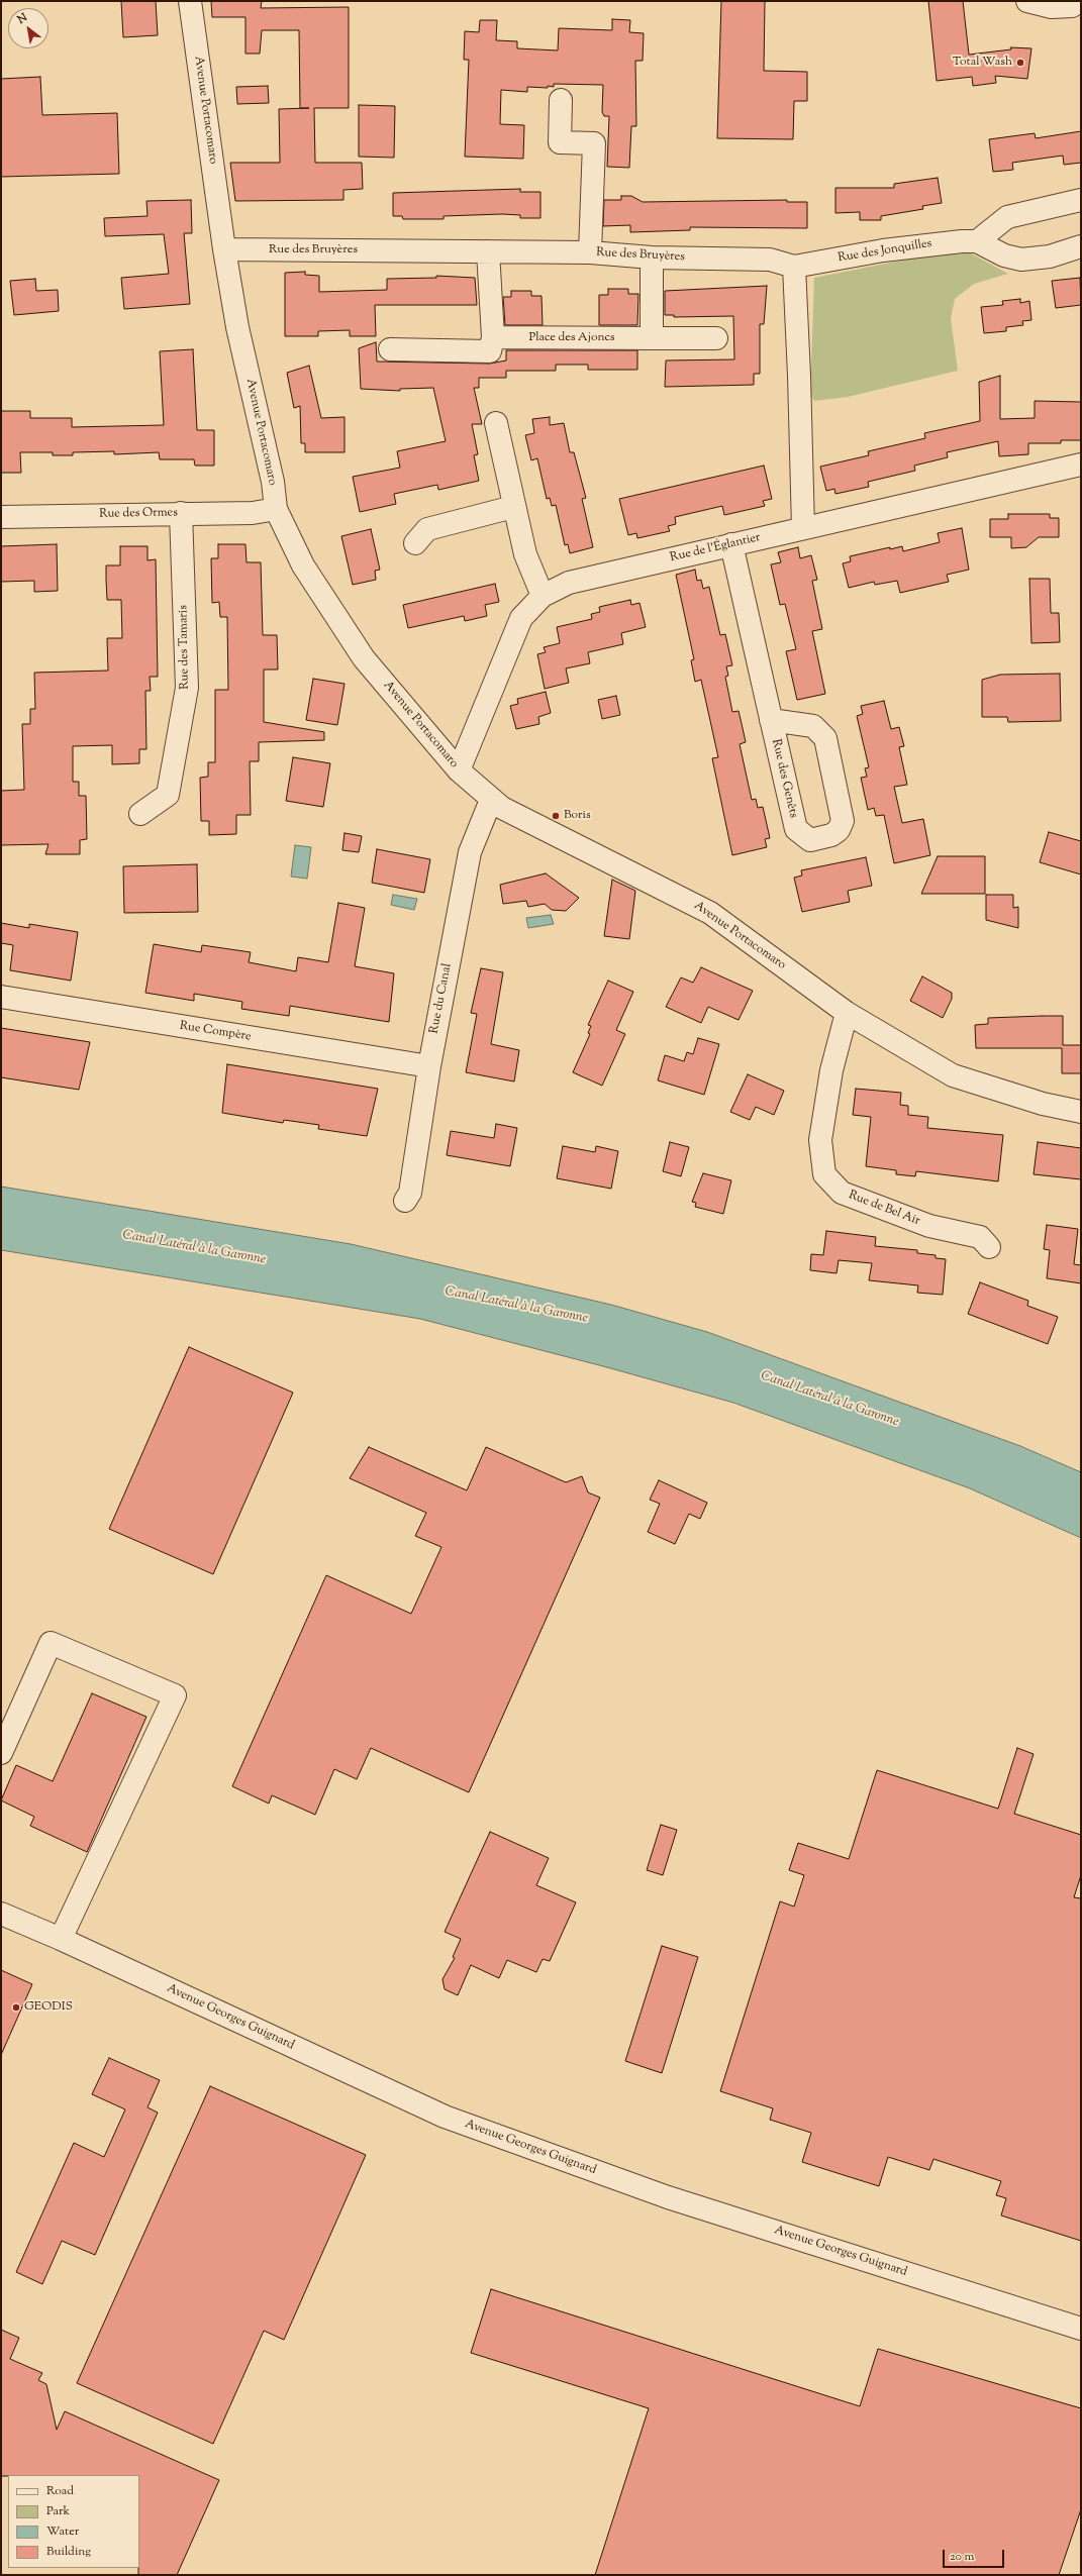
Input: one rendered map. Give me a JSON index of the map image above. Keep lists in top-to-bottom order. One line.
{"streets":{"street":["Avenue Portacomaro","Rue des Bruyères","Rue des Jonquilles","Place des Ajoncs","Rue des Ormes","Rue de l'Églantier","Rue des Tamaris","Rue des Genêts","Rue du Canal","Rue Compère","Rue de Bel Air","Avenue Georges Guignard"]},"crossings":[["Avenue Portacomaro","Rue des Bruyères"],["Avenue Portacomaro","Rue des Ormes"],["Avenue Portacomaro","Rue de l'Églantier"],["Avenue Portacomaro","Rue du Canal"],["Avenue Portacomaro","Rue de Bel Air"],["Rue des Bruyères","Rue des Jonquilles"],["Rue des Ormes","Rue des Tamaris"],["Rue de l'Églantier","Rue des Genêts"],["Rue du Canal","Rue Compère"]],"water":["Canal Latéral à la Garonne"],"places":["Total Wash","Boris","GEODIS"],"legend":["Road","Park","Water","Building"],"scale_bar":"20 m","north":"top left"}
